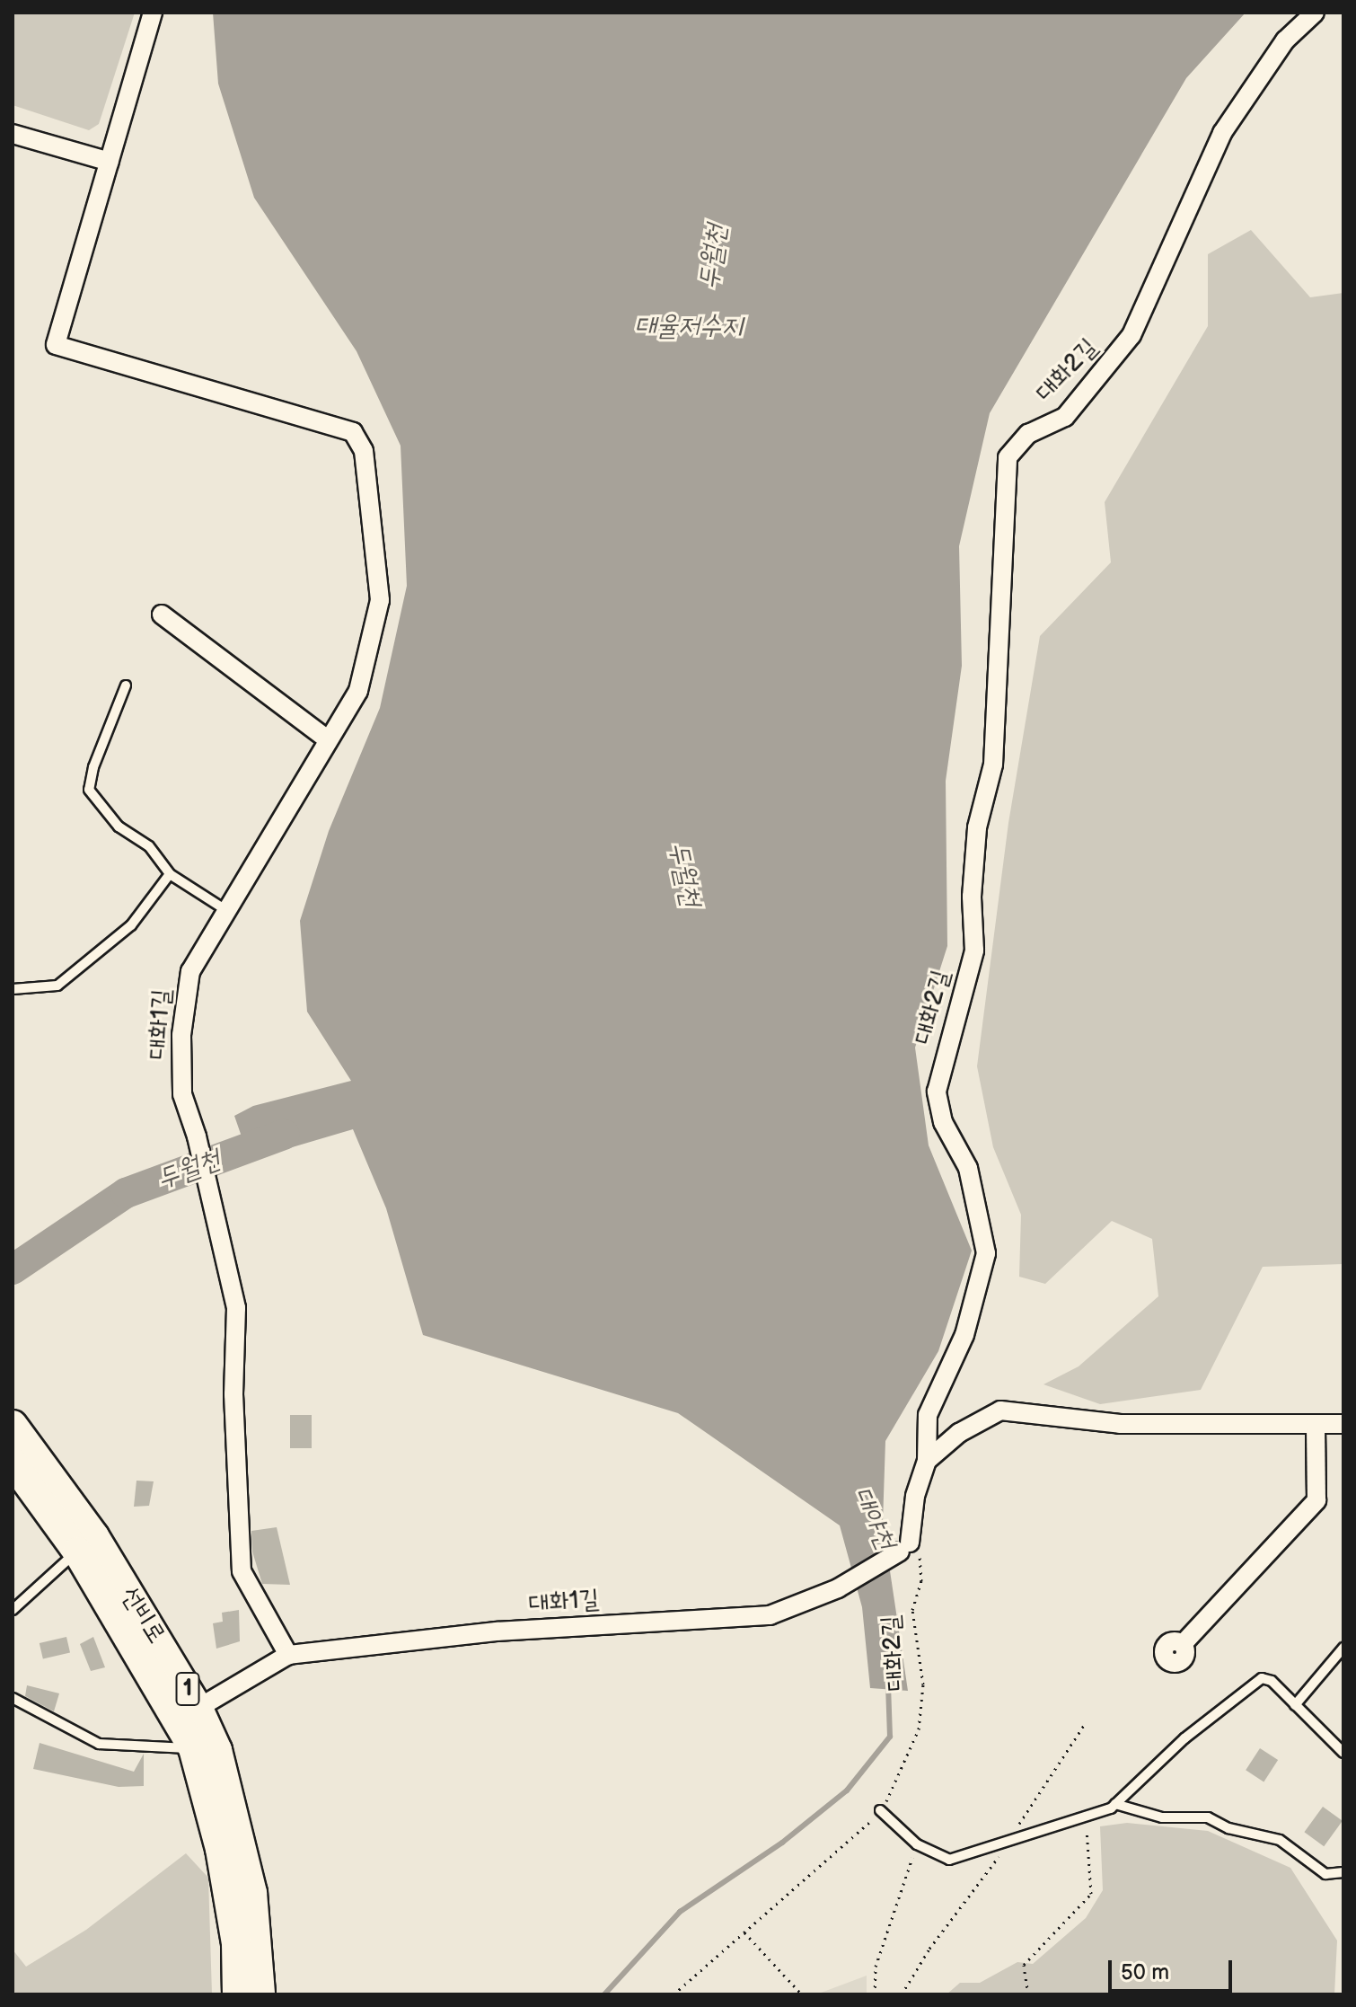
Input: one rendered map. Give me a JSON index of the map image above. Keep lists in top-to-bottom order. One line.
{"streets":{"main road":["선비로","1"],"street":["대화2길","대화1길"]},"crossings":[["대화2길","대화1길"],["대화1길","선비로"]],"water":["두월천","대율저수지","대야천"],"scale_bar":"50 m"}
